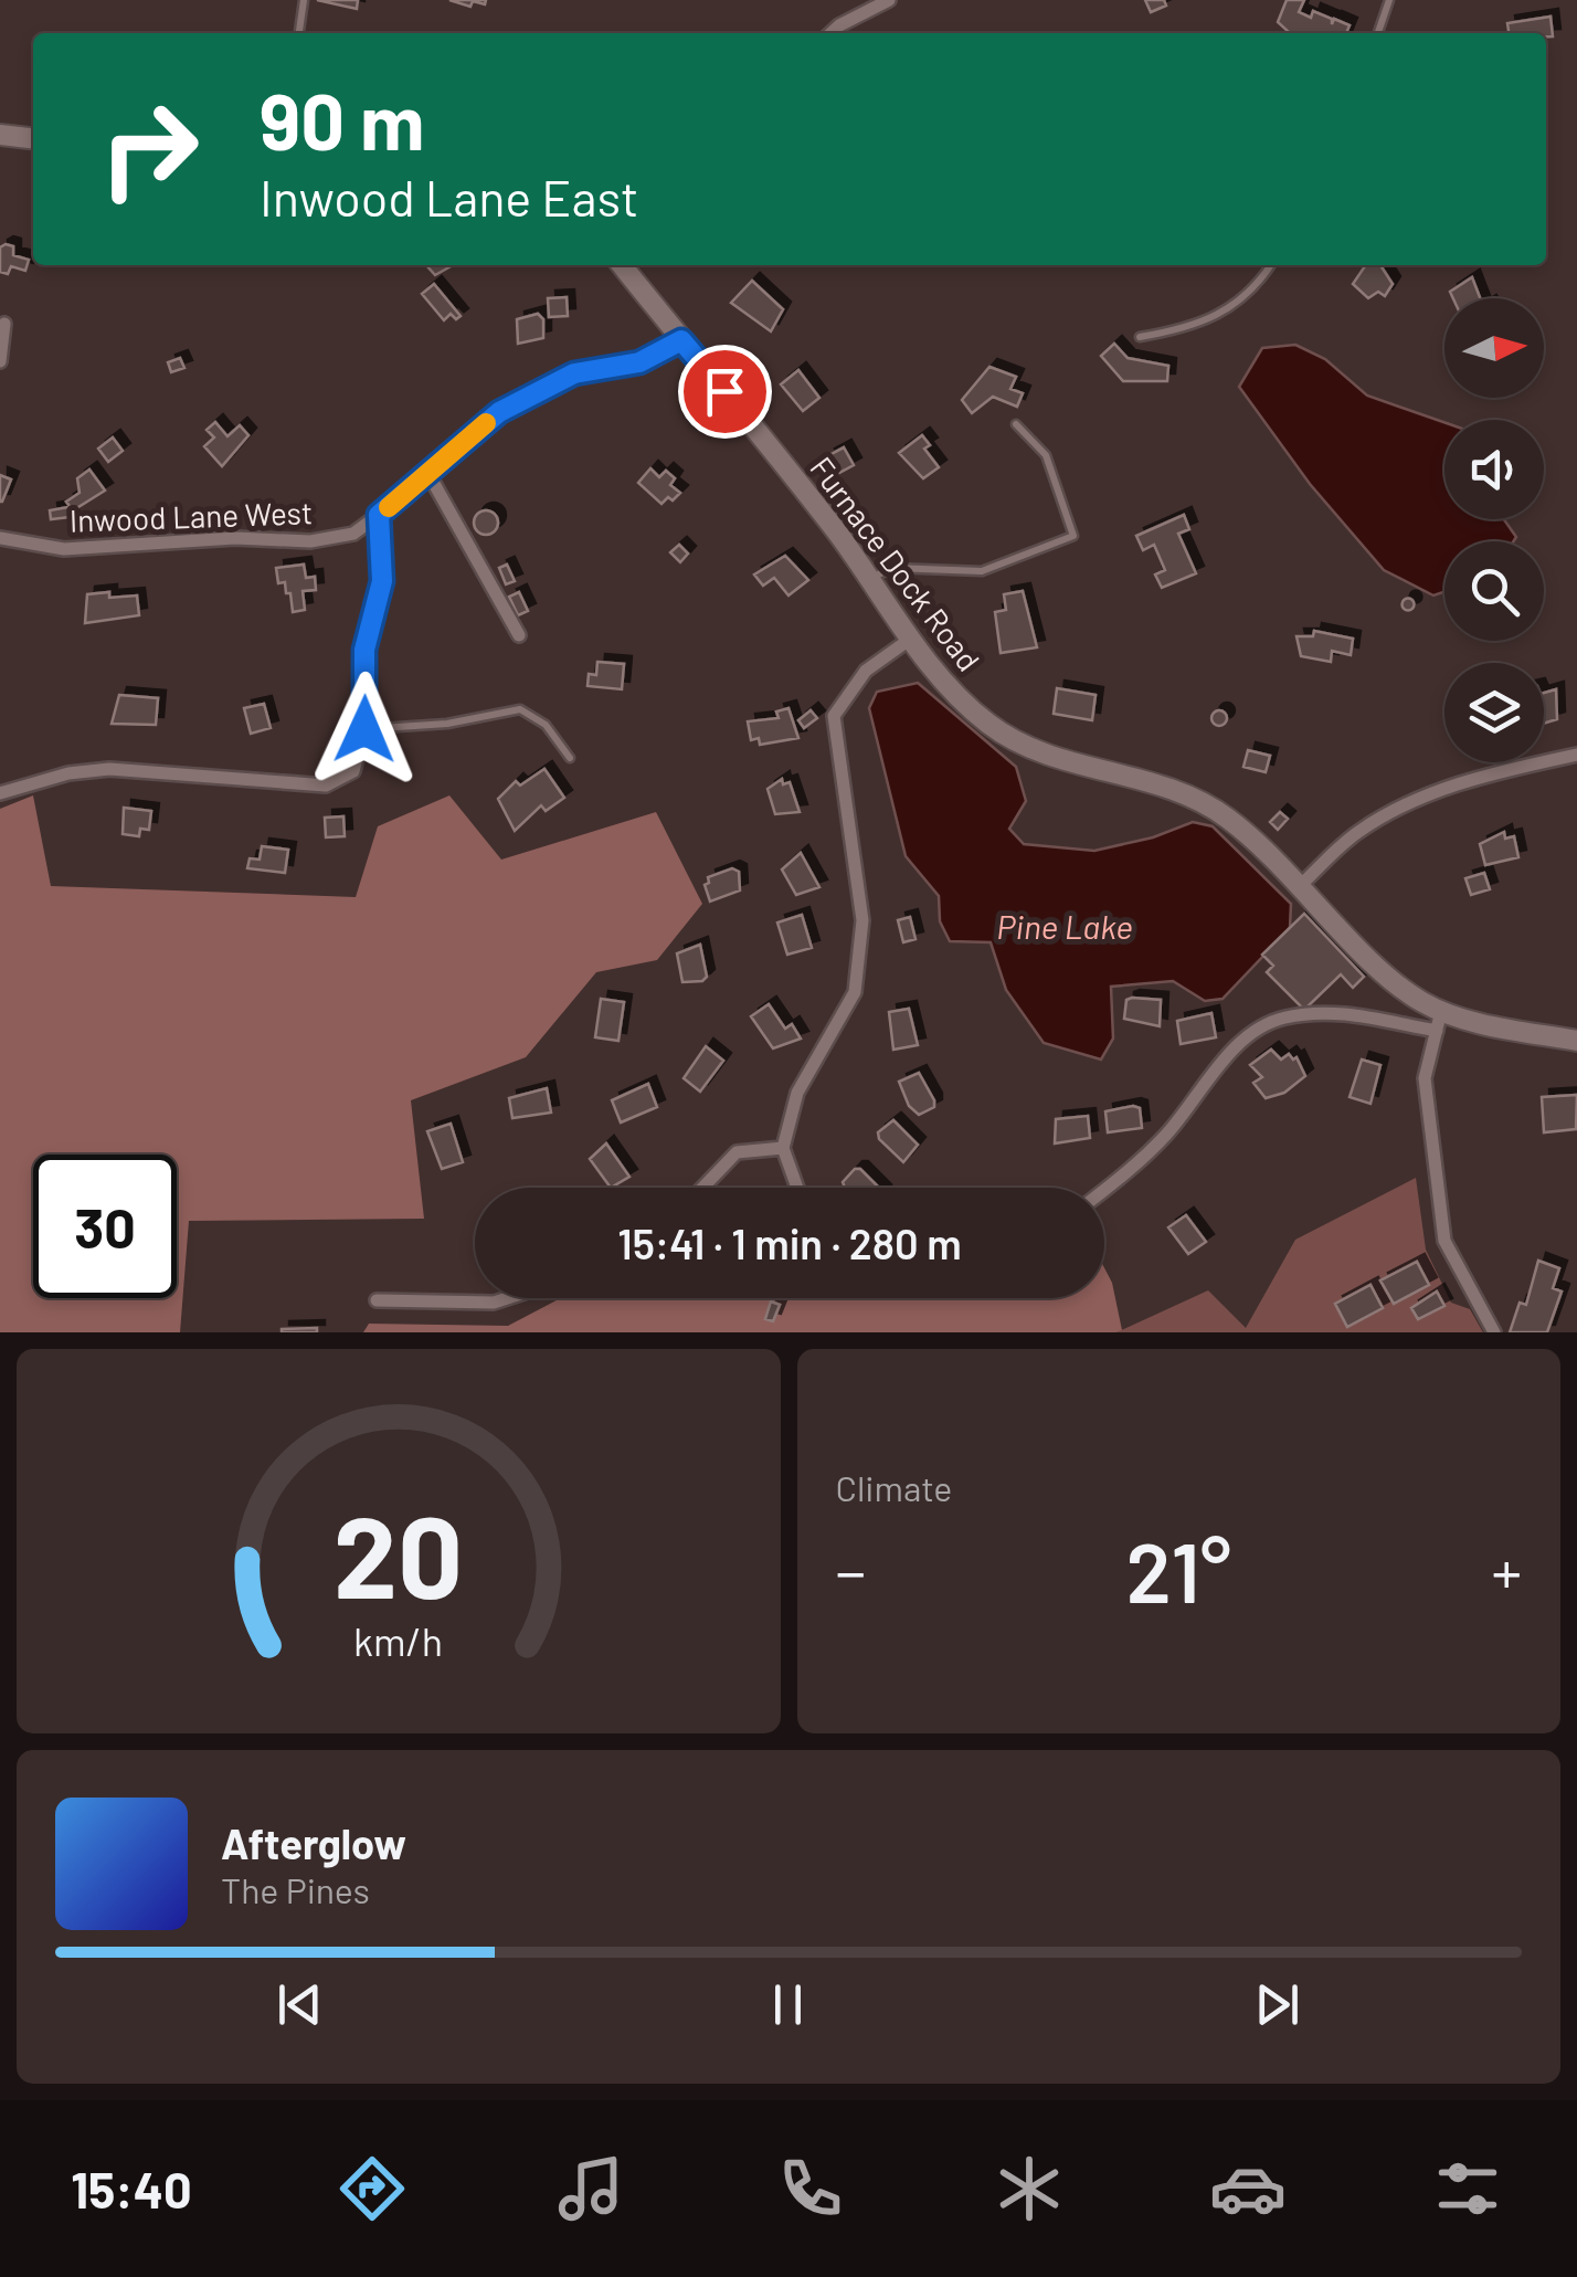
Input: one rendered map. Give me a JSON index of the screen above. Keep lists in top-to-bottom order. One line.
{"streets":{"street":["Inwood Lane West","Furnace Dock Road"]},"crossings":[["Inwood Lane West","Furnace Dock Road"]],"water":["Pine Lake"],"north":"right","page":{"turn":["90 m","Inwood Lane East"],"limit":"30","trip":"15:41 · 1 min · 280 m","tile":"Climate","heat":["−","21°","+"],"song":["Afterglow","The Pines"],"tabs":"15:40","gauge":["20","km/h"]}}
